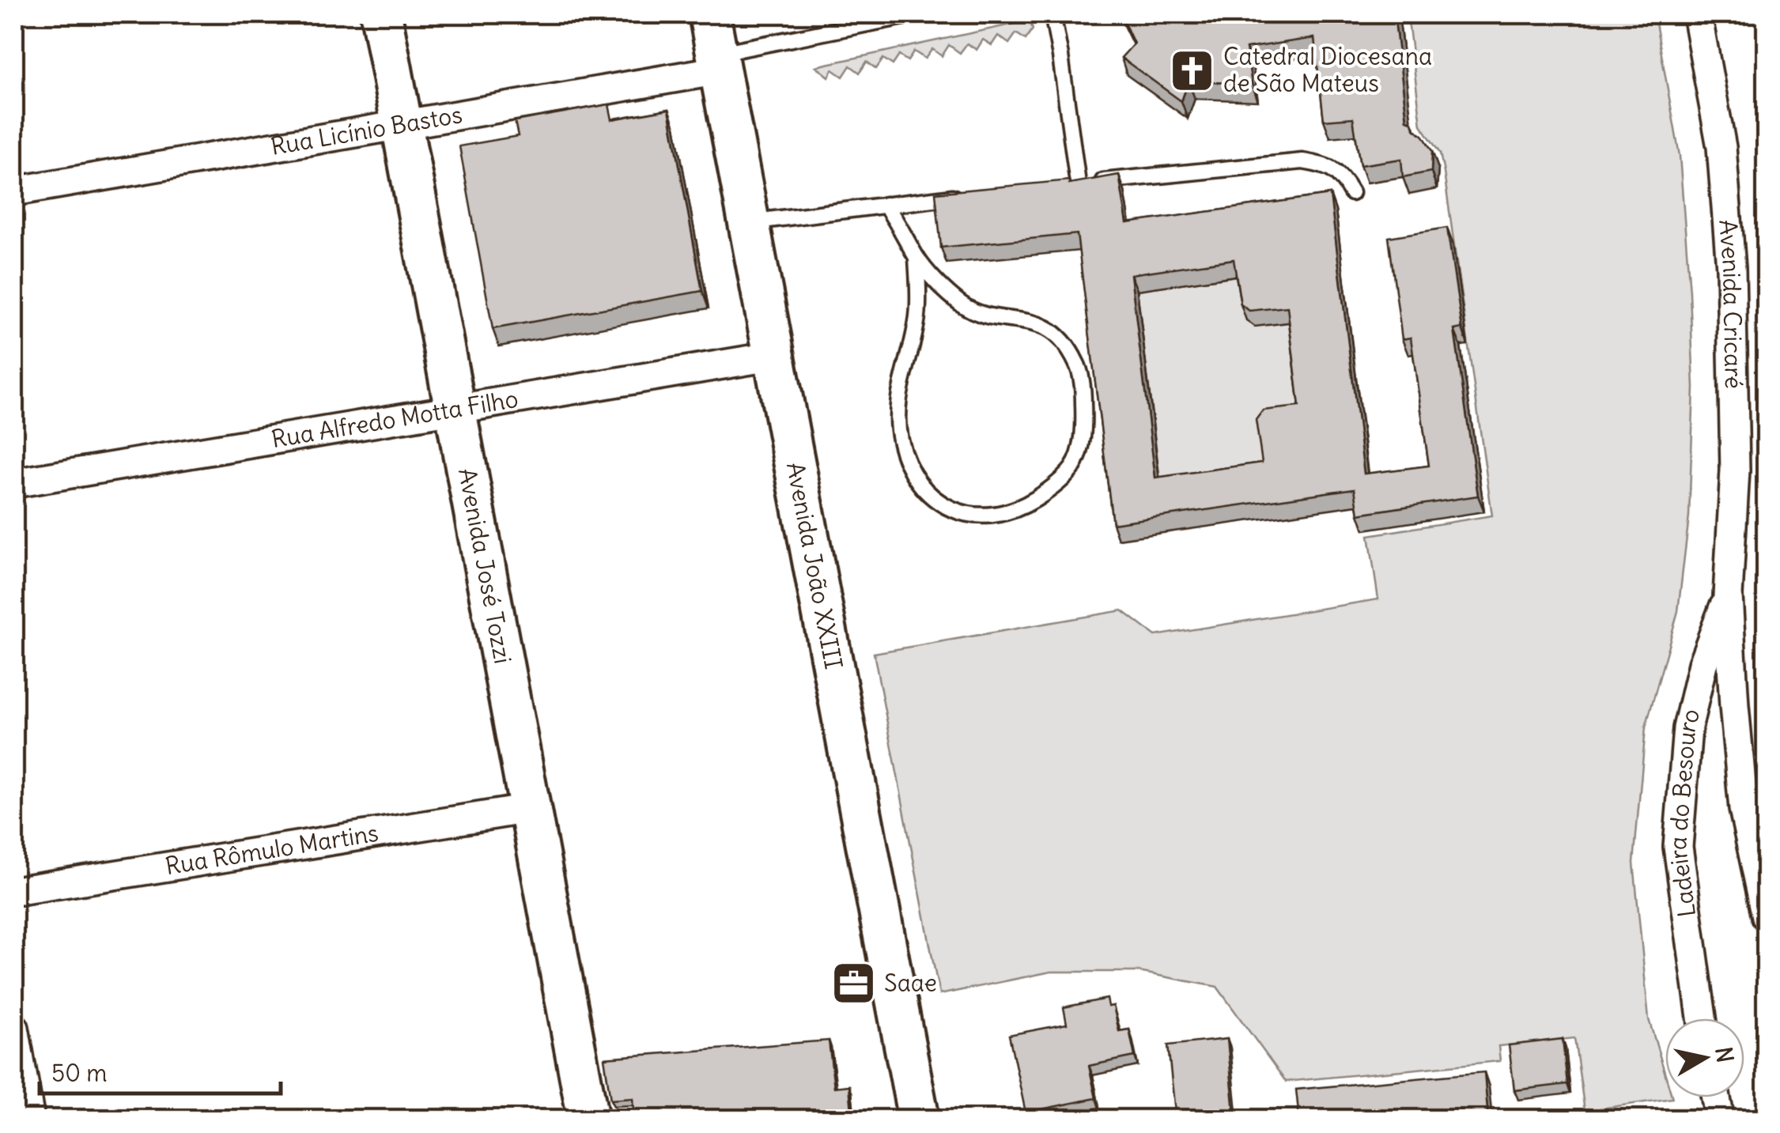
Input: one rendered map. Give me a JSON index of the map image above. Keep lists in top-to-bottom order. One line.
{"streets":{"street":["Rua Licínio Bastos","Avenida Cricaré","Rua Alfredo Motta Filho","Avenida José Tozzi","Avenida João XXIII","Ladeira do Besouro","Rua Rômulo Martins"]},"crossings":[["Rua Licínio Bastos","Avenida José Tozzi"],["Rua Licínio Bastos","Avenida João XXIII"],["Avenida Cricaré","Ladeira do Besouro"],["Rua Alfredo Motta Filho","Avenida José Tozzi"],["Rua Alfredo Motta Filho","Avenida João XXIII"],["Avenida José Tozzi","Rua Rômulo Martins"]],"places":{"church":["Catedral Diocesana de São Mateus"],"office":["Saae"]},"scale_bar":"50 m","north":"right"}
